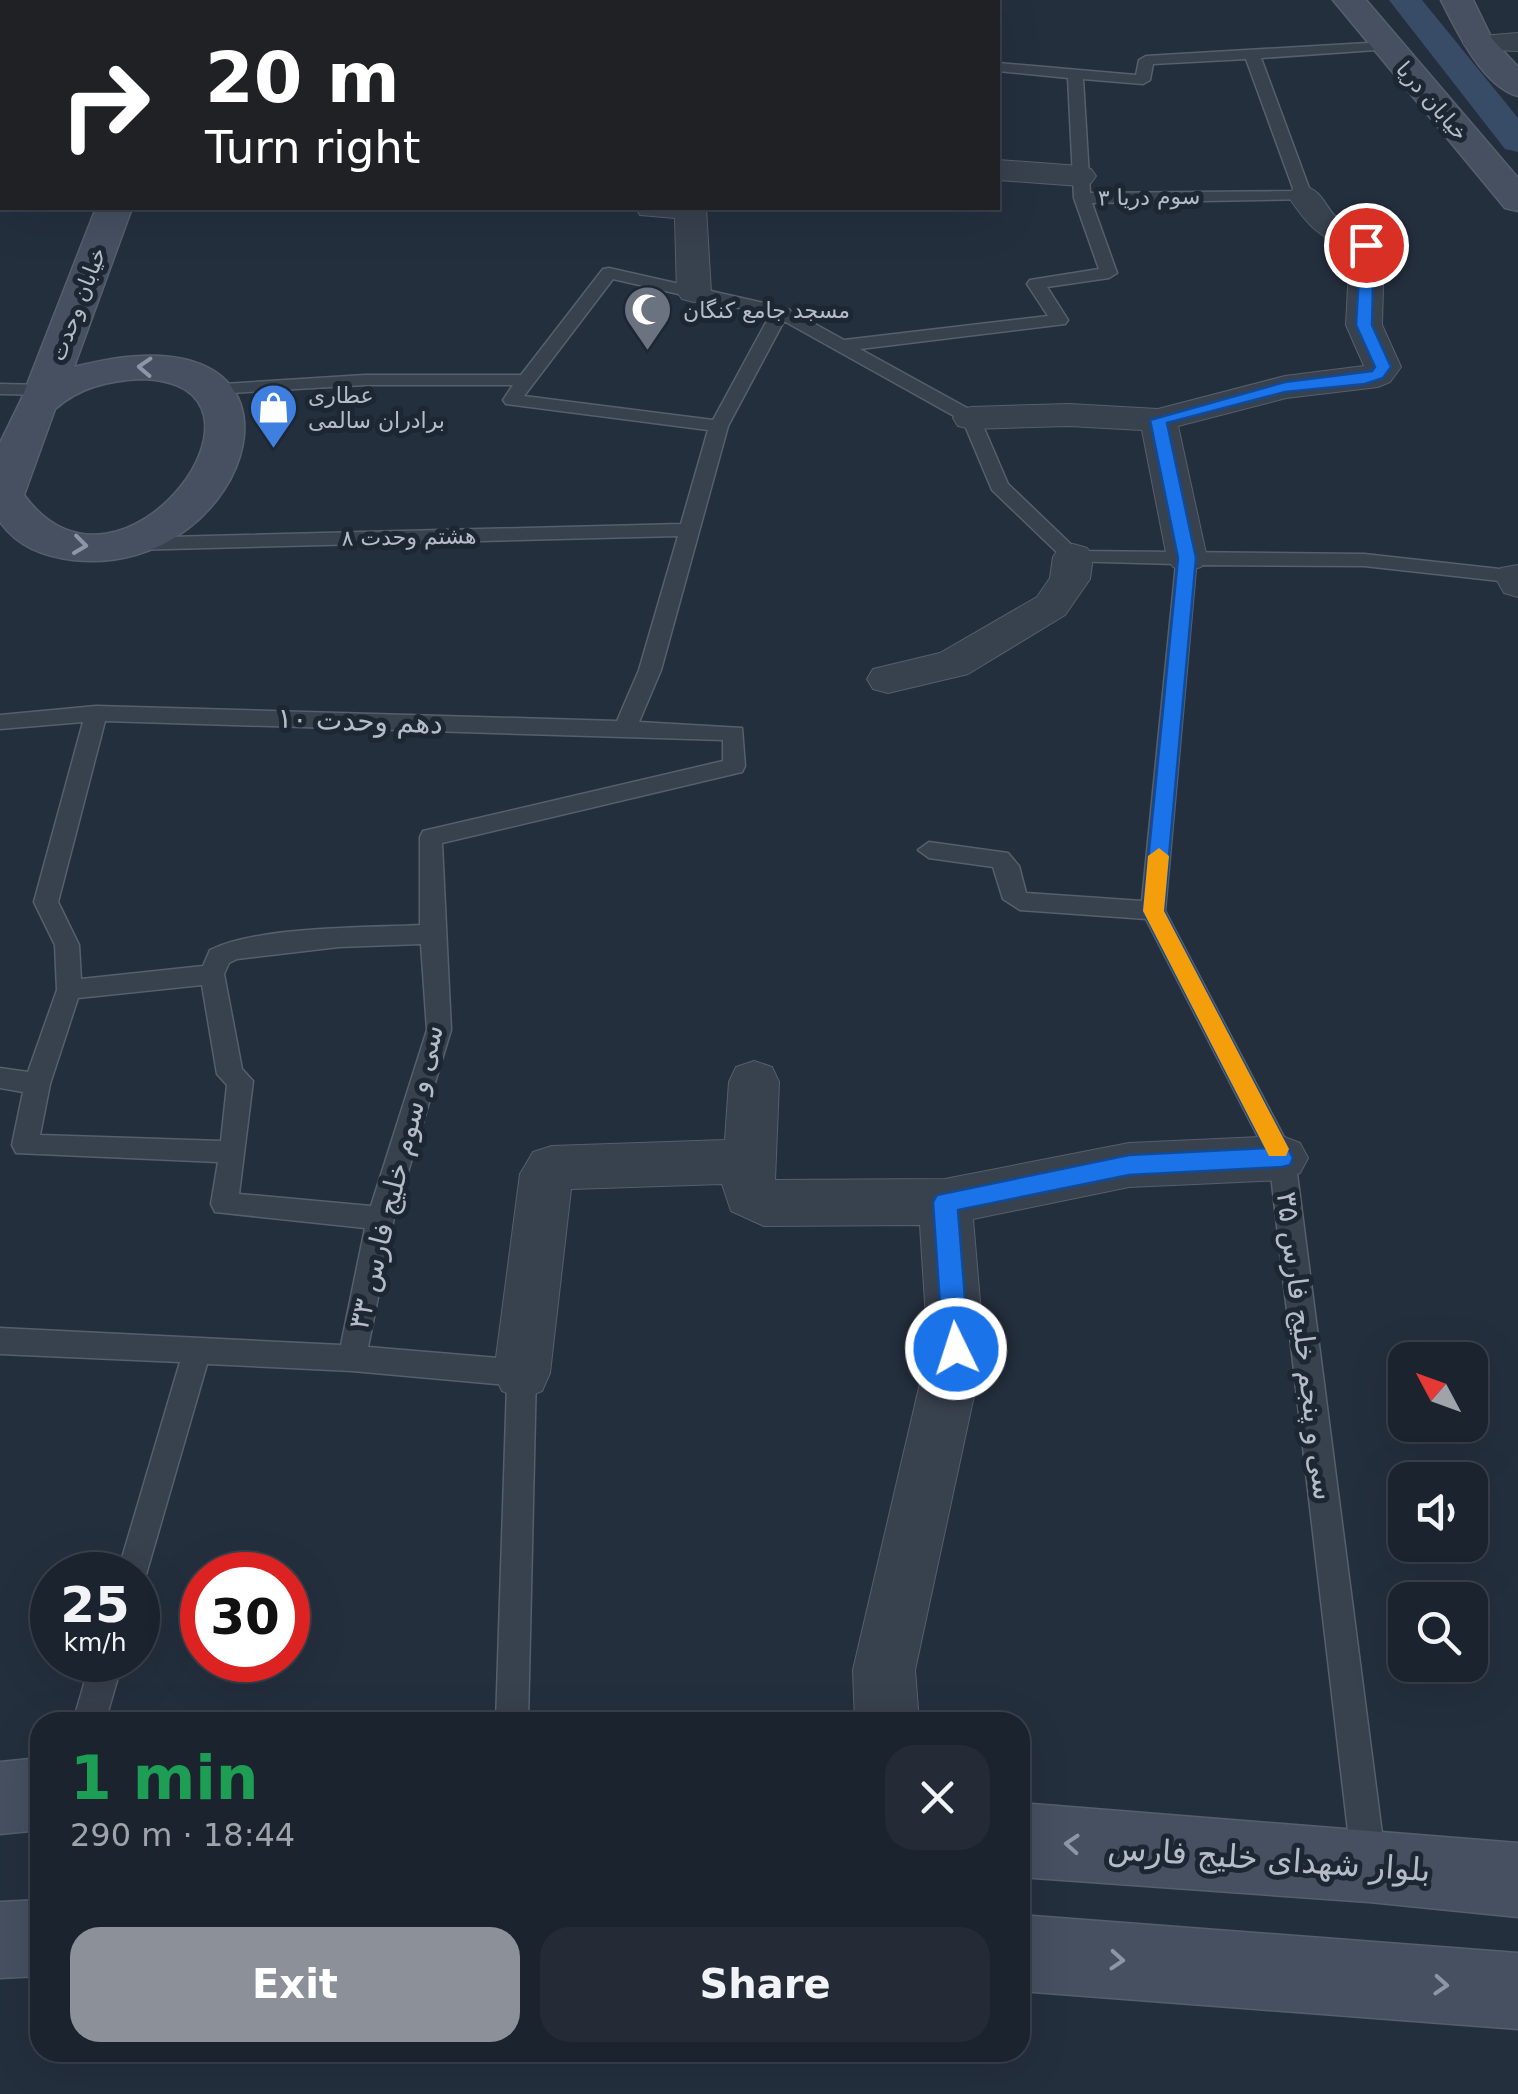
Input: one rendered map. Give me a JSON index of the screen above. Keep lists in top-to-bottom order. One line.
{"streets":{"main road":["خیابان دریا","خیابان وحدت","بلوار شهدای خلیج فارس"],"lane":["سوم دریا ۳","هشتم وحدت ۸","دهم وحدت ۱۰","سی و سوم خلیج فارس ۳۳","سی و پنجم خلیج فارس ۳۵"]},"crossings":[["خیابان وحدت","هشتم وحدت ۸"],["دهم وحدت ۱۰","سی و سوم خلیج فارس ۳۳"],["سی و پنجم خلیج فارس ۳۵","بلوار شهدای خلیج فارس"]],"places":{"mosque":["مسجد جامع کنگان"],"shop":["عطاری برادران سالمی"]},"north":"top left","page":{"turn":["20 m","Turn right"],"speed":"25 km/h","limit":"30","heading":["1 min","290 m · 18:44"],"buttons":["Exit","Share"]}}
